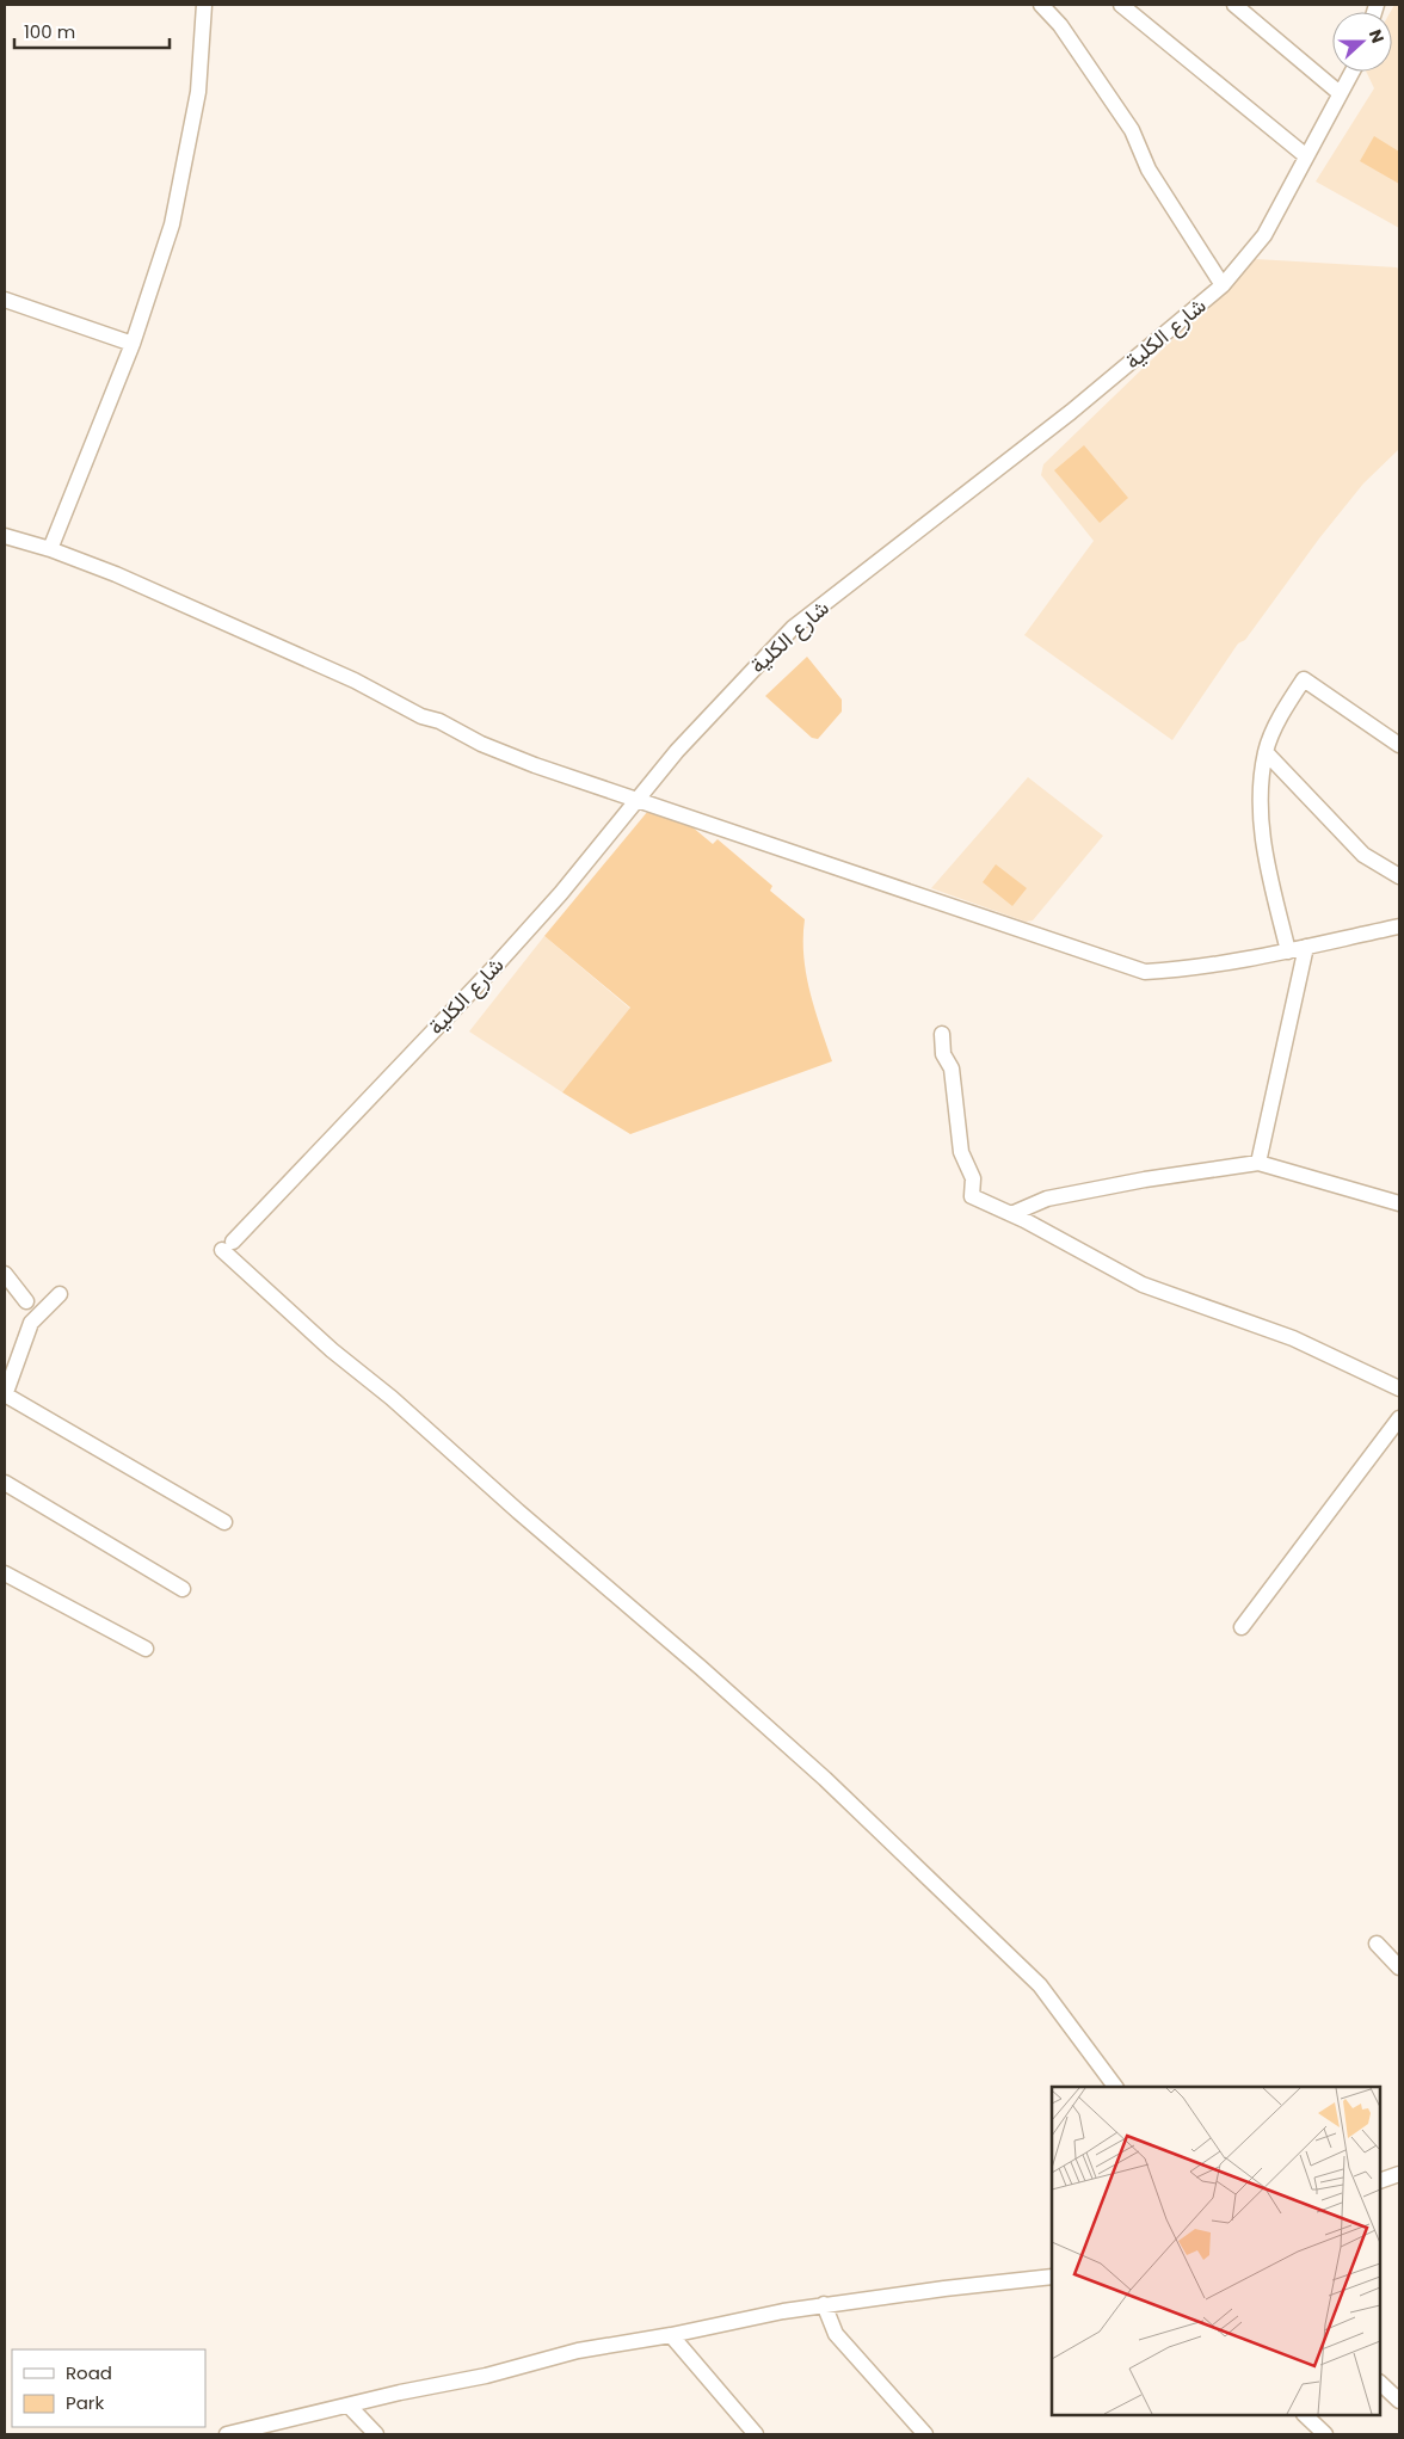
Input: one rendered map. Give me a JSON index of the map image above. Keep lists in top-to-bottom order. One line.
{"streets":{"street":["شارع الكلية"]},"legend":["Road","Park"],"scale_bar":"100 m","north":"right"}
